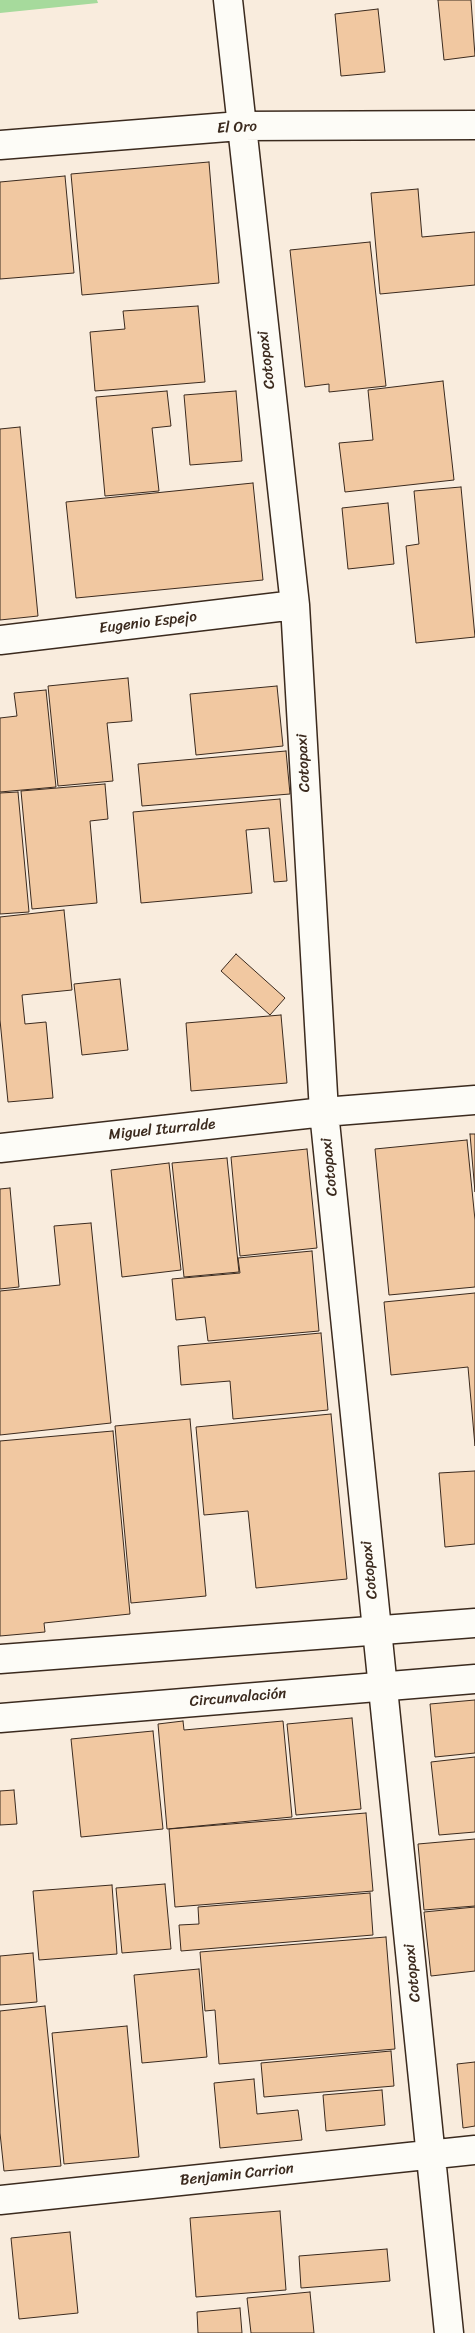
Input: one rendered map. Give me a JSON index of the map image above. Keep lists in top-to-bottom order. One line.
{"streets":{"street":["El Oro","Cotopaxi","Eugenio Espejo","Miguel Iturralde","Circunvalación","Benjamin Carrion"]},"crossings":[["El Oro","Cotopaxi"],["Cotopaxi","Eugenio Espejo"],["Cotopaxi","Miguel Iturralde"],["Cotopaxi","Circunvalación"],["Cotopaxi","Benjamin Carrion"]]}
